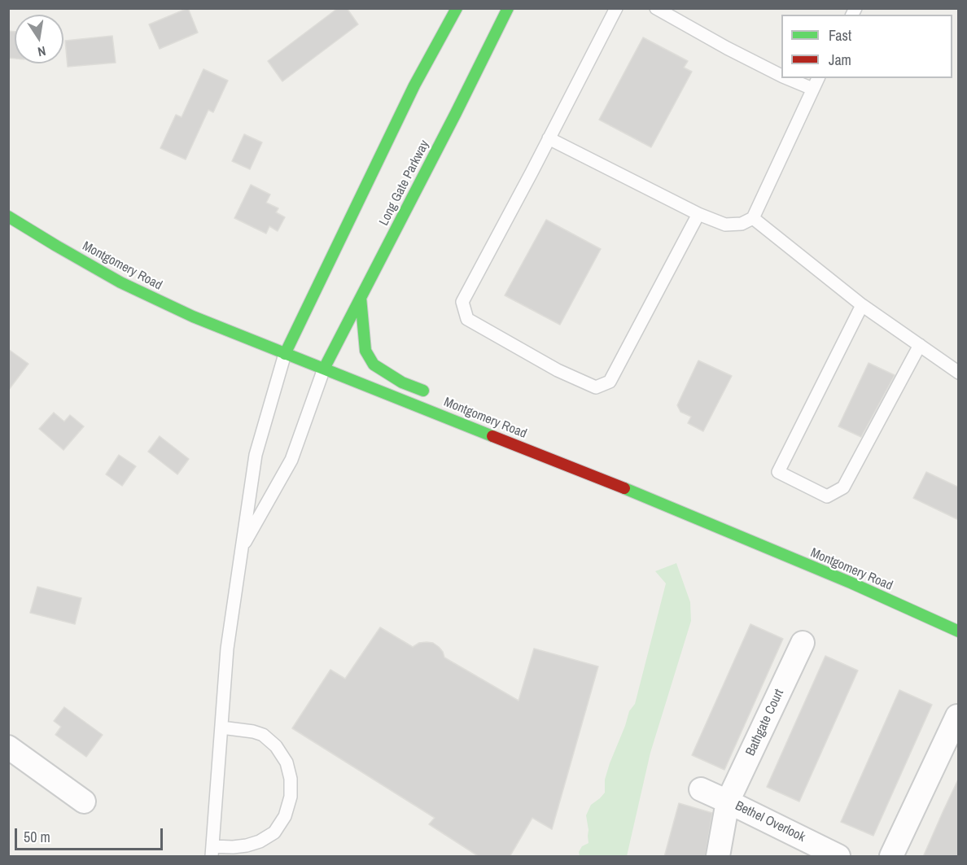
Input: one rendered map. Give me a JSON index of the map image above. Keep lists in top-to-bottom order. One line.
{"streets":{"main road":["Long Gate Parkway","Montgomery Road"],"street":["Bathgate Court","Bethel Overlook"]},"crossings":[["Long Gate Parkway","Montgomery Road"],["Bathgate Court","Bethel Overlook"]],"legend":["Fast","Jam"],"scale_bar":"50 m","north":"bottom"}
